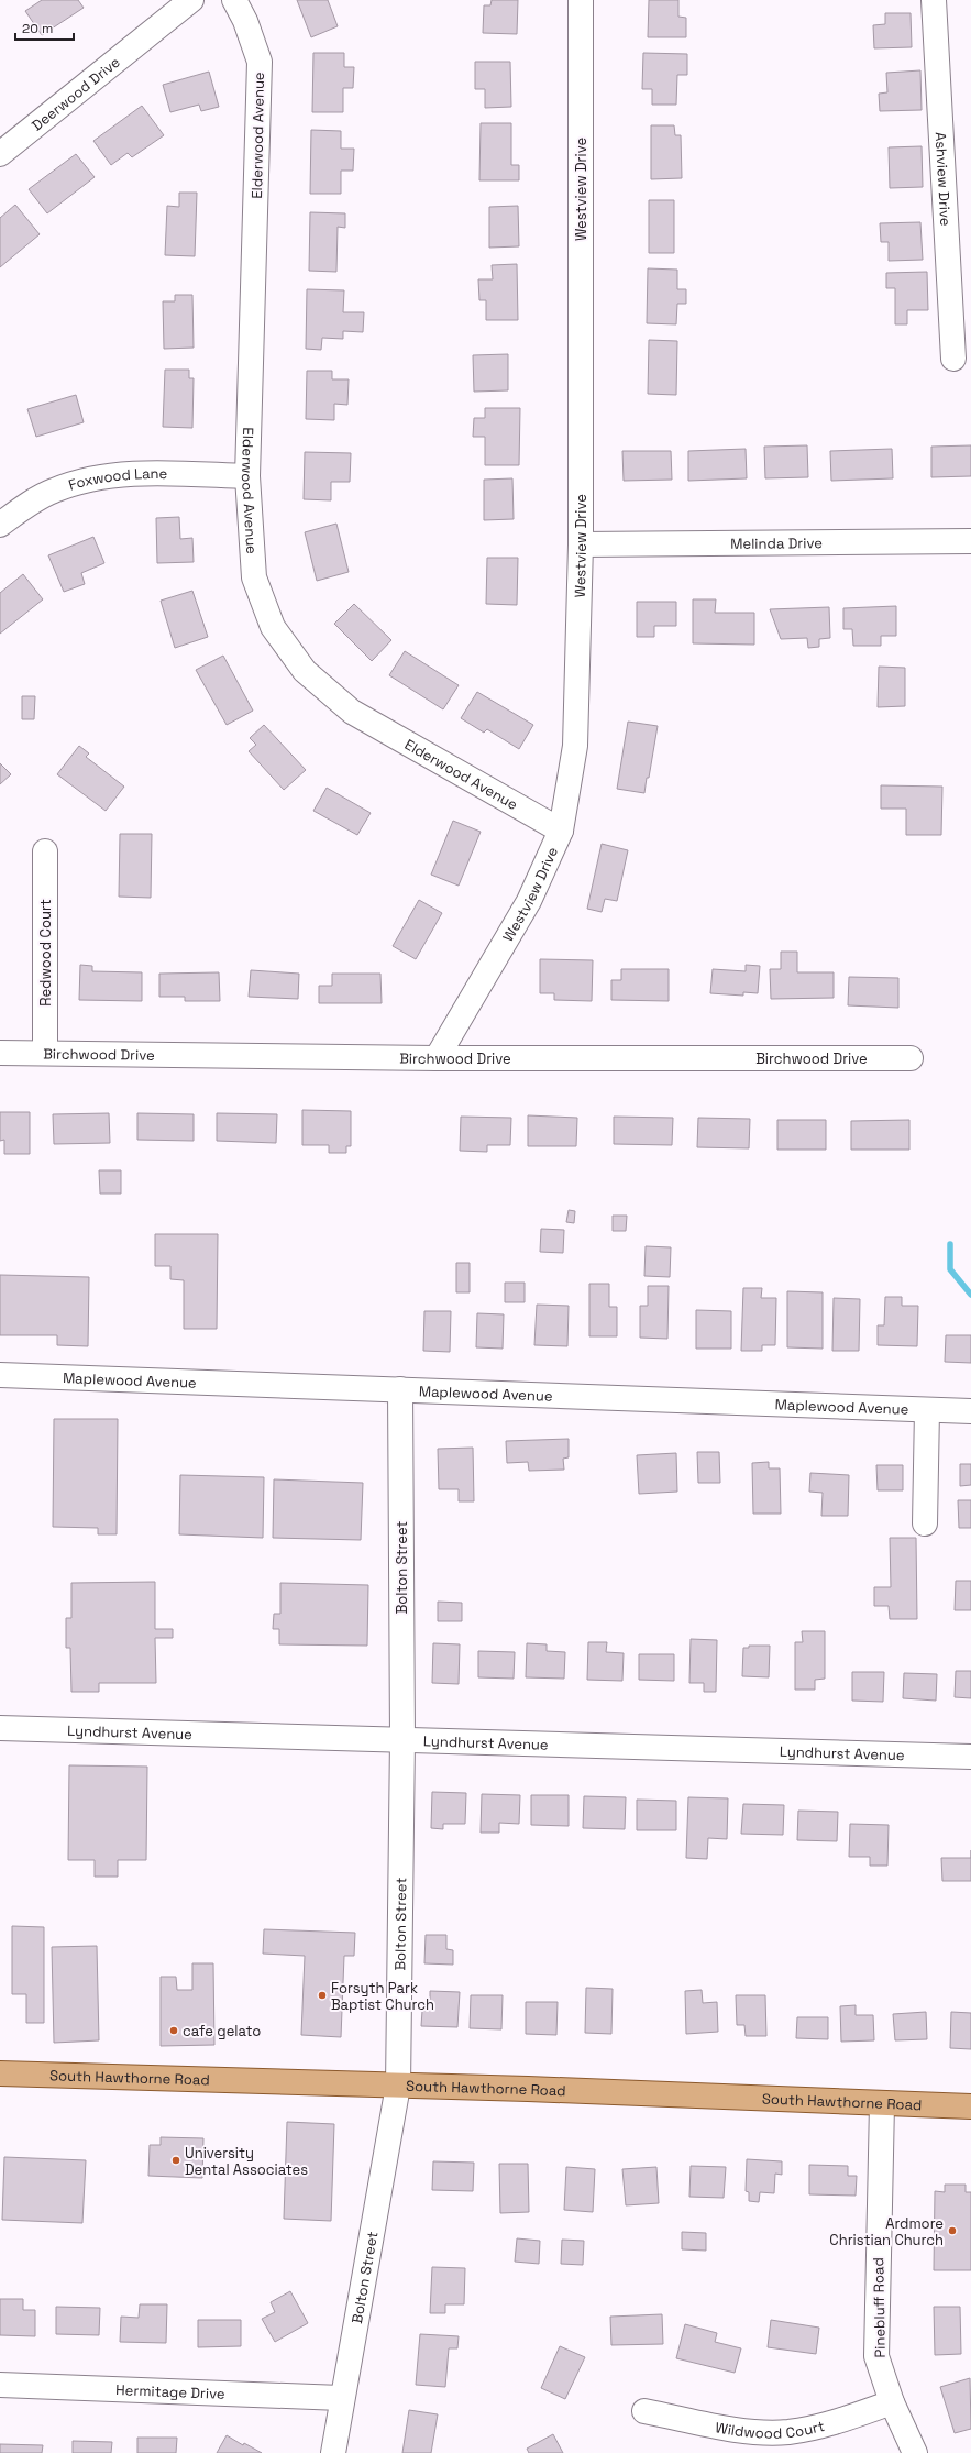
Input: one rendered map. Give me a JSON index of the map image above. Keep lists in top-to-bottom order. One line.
{"streets":{"main road":["South Hawthorne Road"],"street":["Deerwood Drive","Elderwood Avenue","Ashview Drive","Westview Drive","Foxwood Lane","Melinda Drive","Redwood Court","Birchwood Drive","Maplewood Avenue","Bolton Street","Lyndhurst Avenue","Pinebluff Road","Hermitage Drive","Wildwood Court"]},"crossings":[["Elderwood Avenue","Westview Drive"],["Elderwood Avenue","Foxwood Lane"],["Westview Drive","Melinda Drive"],["Westview Drive","Birchwood Drive"],["Redwood Court","Birchwood Drive"],["Maplewood Avenue","Bolton Street"],["Bolton Street","Lyndhurst Avenue"],["Bolton Street","South Hawthorne Road"],["Bolton Street","Hermitage Drive"],["South Hawthorne Road","Pinebluff Road"],["Pinebluff Road","Wildwood Court"]],"places":["Forsyth Park Baptist Church","cafe gelato","University Dental Associates","Ardmore Christian Church"],"scale_bar":"20 m"}
